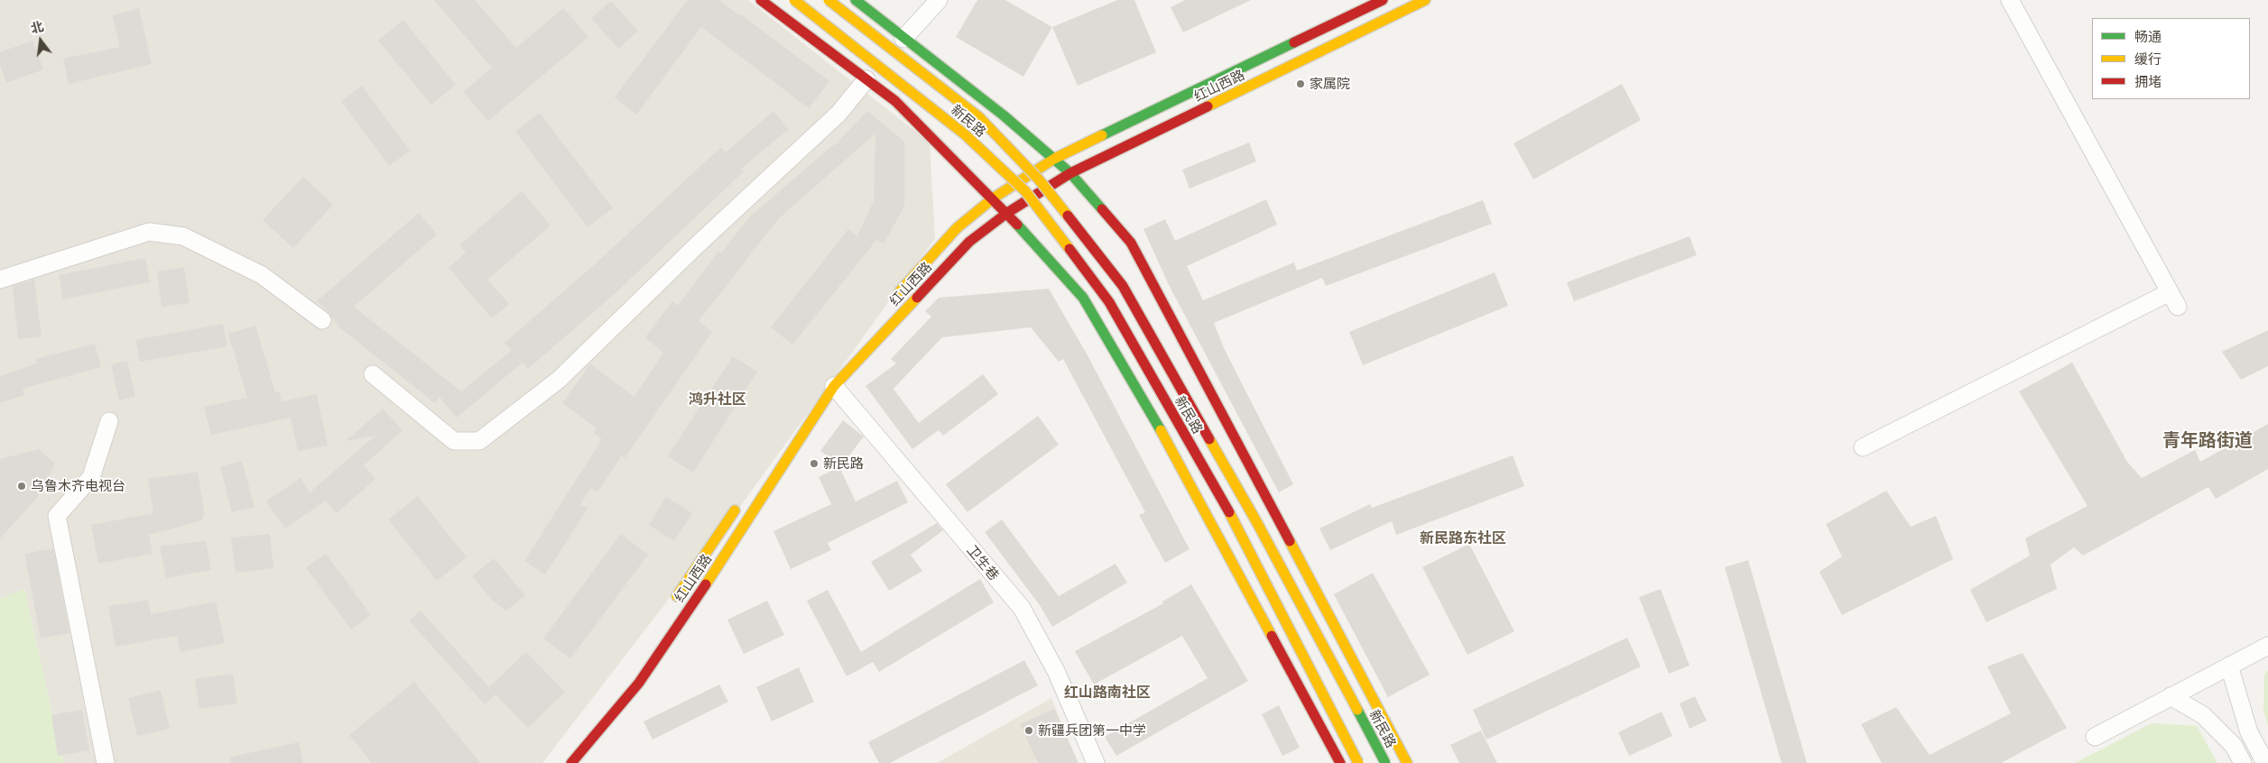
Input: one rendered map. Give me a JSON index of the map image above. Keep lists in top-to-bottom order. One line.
{"streets":{"main road":["红山西路","新民路"],"street":["卫生巷"]},"crossings":[["红山西路","卫生巷"]],"districts":["鸿升社区","青年路街道","新民路东社区","红山路南社区"],"places":["家属院","新民路","乌鲁木齐电视台","新疆兵团第一中学"],"legend":["畅通","缓行","拥堵"],"north":"top"}
